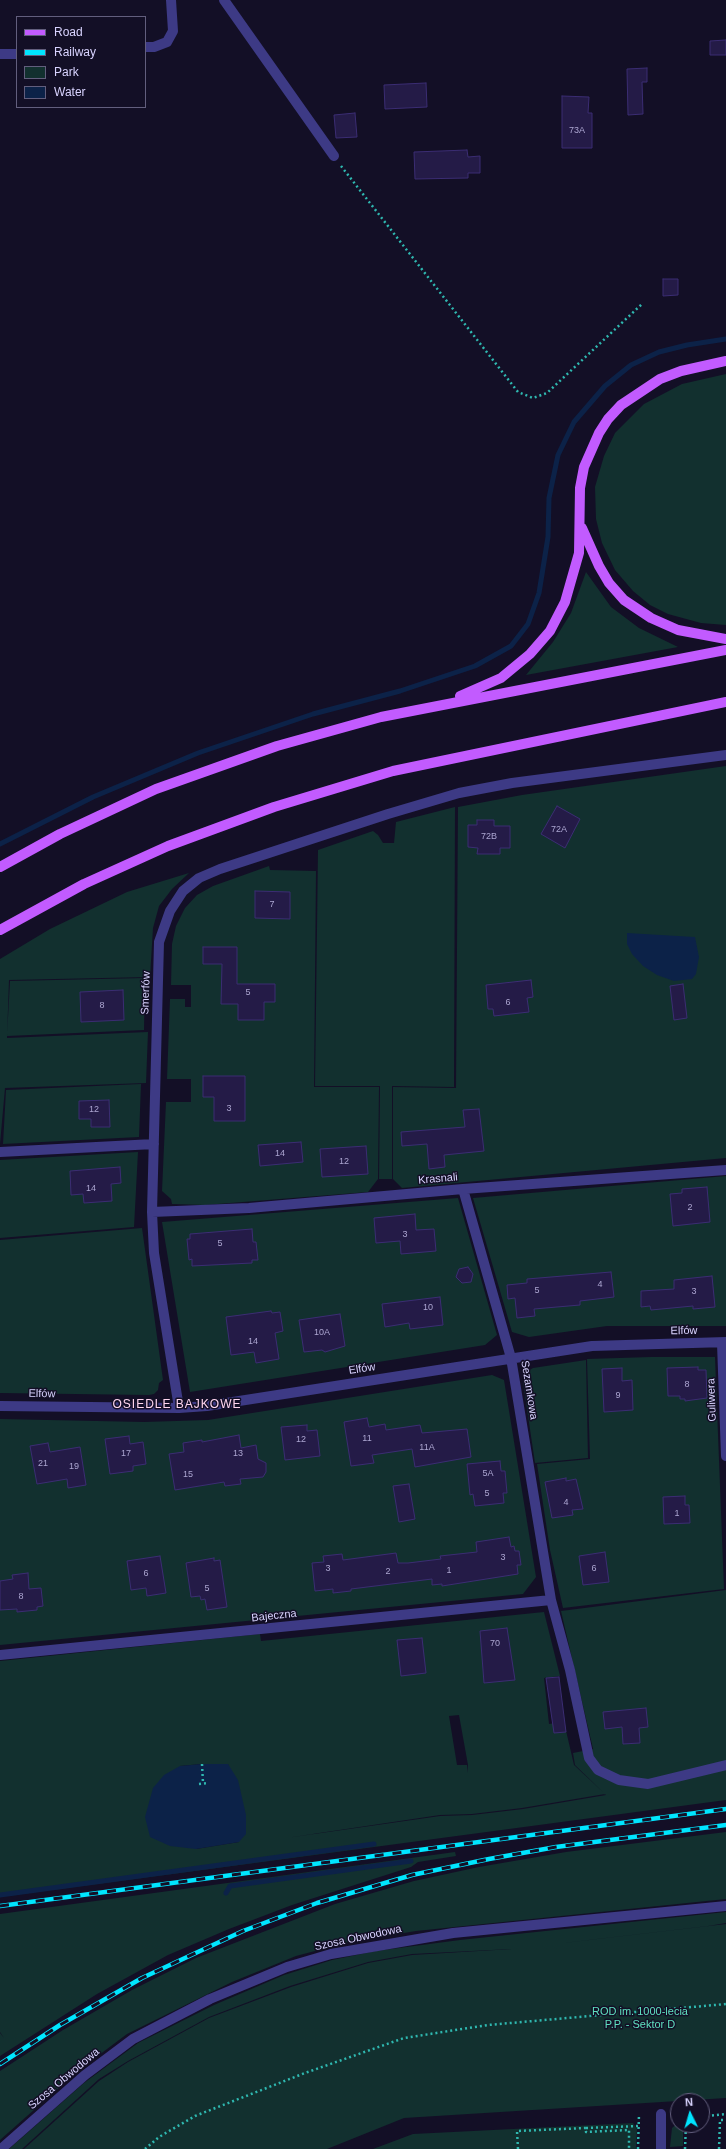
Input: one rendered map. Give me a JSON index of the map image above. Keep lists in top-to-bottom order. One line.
{"streets":{"street":["Smerfów","Krasnali","Elfów","Sezamkowa","Guliwera","Bajeczna","Szosa Obwodowa"]},"crossings":[["Smerfów","Krasnali"],["Smerfów","Elfów"],["Krasnali","Sezamkowa"],["Elfów","Sezamkowa"],["Elfów","Guliwera"],["Sezamkowa","Bajeczna"]],"districts":["OSIEDLE BAJKOWE"],"parks":["ROD im. 1000-lecia P.P. - Sektor D"],"house_numbers":["73A","72A","72B","7","5","6","8","3","12","14","12","14","2","3","5","4","5","3","10","10A","14","8","9","11","12","11A","17","13","21","19","5A","15","5","4","1","3","3","6","1","2","6","5","8","70"],"legend":["Road","Railway","Park","Water"],"north":"top"}
